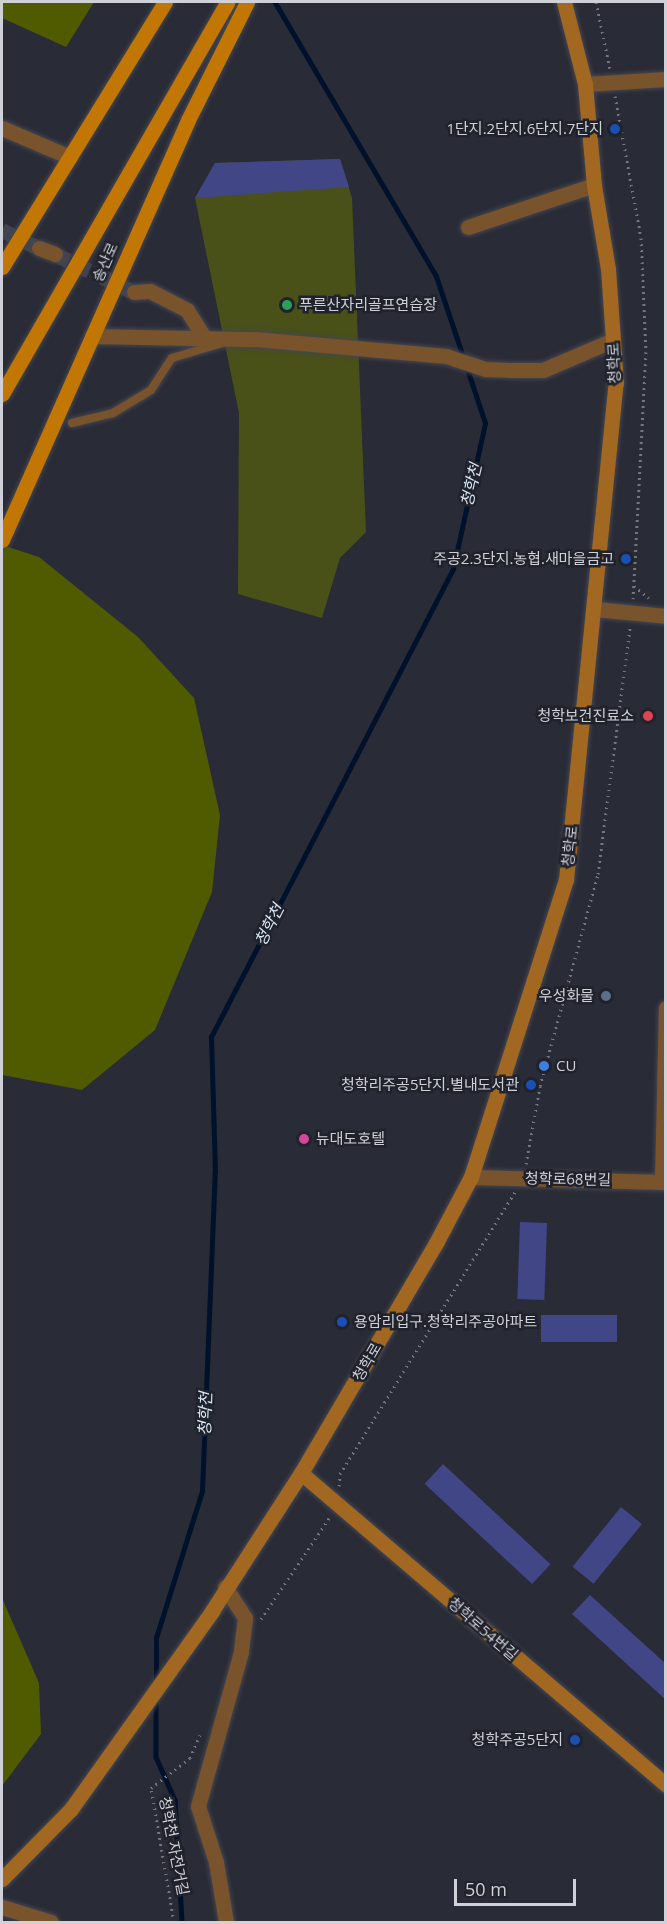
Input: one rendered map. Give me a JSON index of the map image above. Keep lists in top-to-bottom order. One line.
{"streets":{"main road":["송산로"],"street":["청학로","청학로68번길","청학로54번길"],"path":["청학천 자전거길"]},"crossings":[["청학로","청학로68번길"],["청학로","청학로54번길"]],"water":["청학천"],"places":["1단지.2단지.6단지.7단지","푸른산자리골프연습장","주공2.3단지.농협.새마을금고","청학보건진료소","우성화물","CU","청학리주공5단지.별내도서관","뉴대도호텔","용암리입구.청학리주공아파트","청학주공5단지"],"scale_bar":"50 m"}
